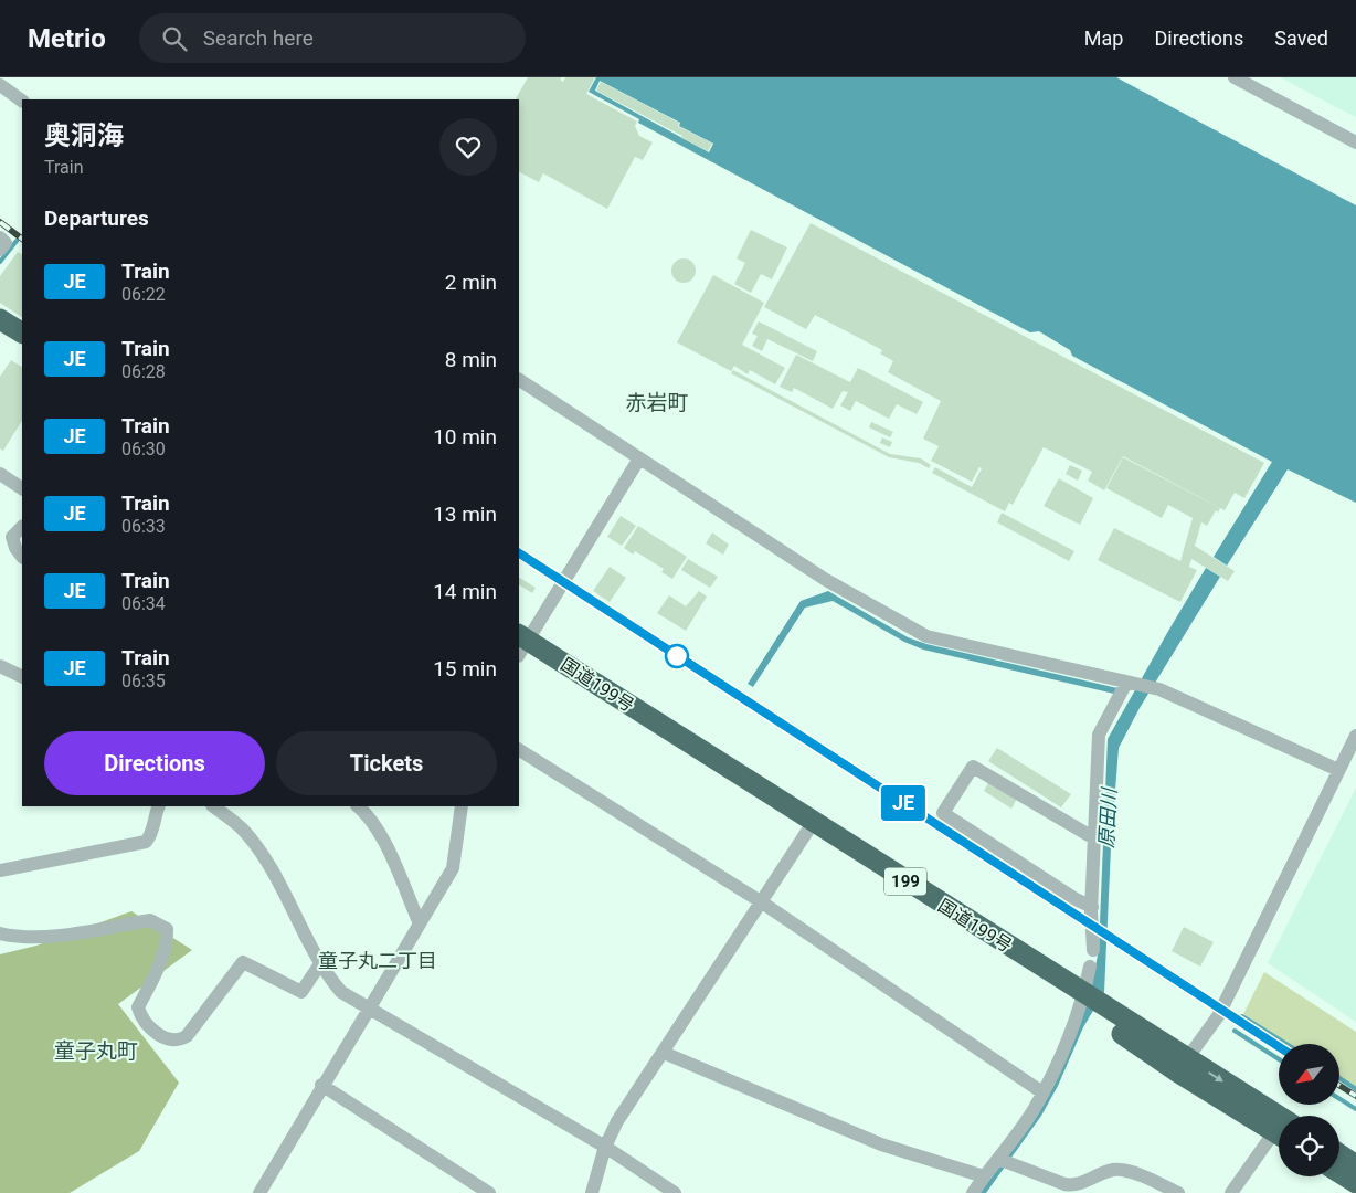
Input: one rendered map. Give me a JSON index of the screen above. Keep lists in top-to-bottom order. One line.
{"streets":{"highway":["国道199号","199"]},"districts":["赤岩町","童子丸二丁目","童子丸町"],"water":["原田川"],"north":"bottom left","page":{"header":"Metrio","search":"Search here","nav":["Map","Directions","Saved"],"on_map":"JE","heading":[["奥洞海","Train"],"Departures"],"list":[{"mark":"JE","name":"Train","note":"06:22","value":"2 min"},{"mark":"JE","name":"Train","note":"06:28","value":"8 min"},{"mark":"JE","name":"Train","note":"06:30","value":"10 min"},{"mark":"JE","name":"Train","note":"06:33","value":"13 min"},{"mark":"JE","name":"Train","note":"06:34","value":"14 min"},{"mark":"JE","name":"Train","note":"06:35","value":"15 min"}],"buttons":["Directions","Tickets"]}}
